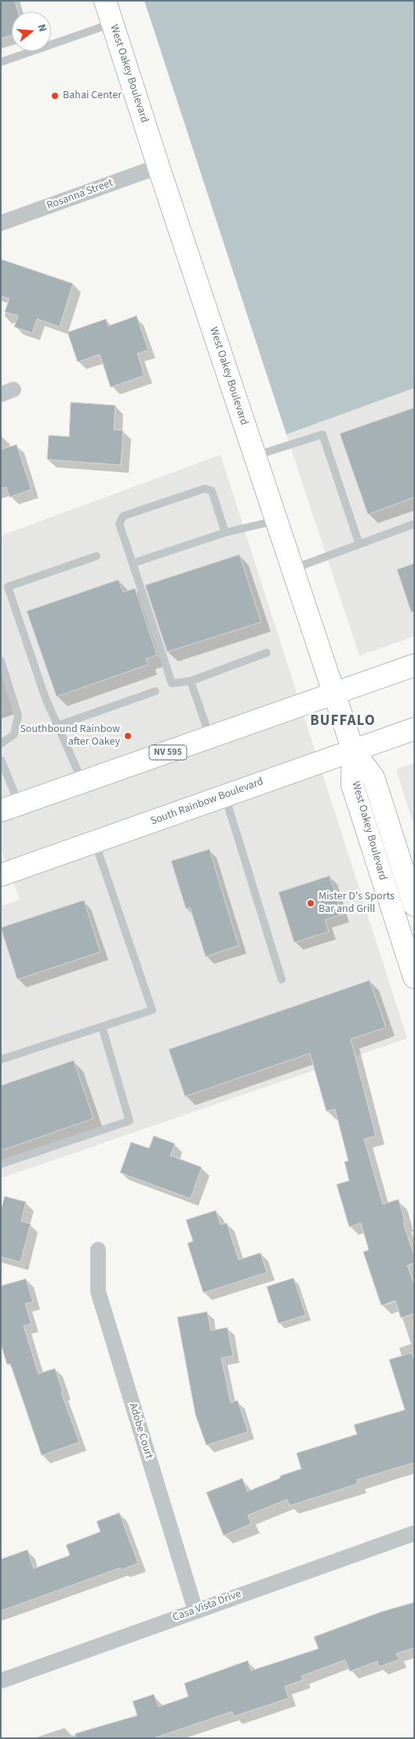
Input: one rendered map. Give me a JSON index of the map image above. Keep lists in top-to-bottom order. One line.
{"streets":{"main road":["West Oakey Boulevard","NV 595","South Rainbow Boulevard"],"street":["Rosanna Street","Adobe Court","Casa Vista Drive"]},"crossings":[["West Oakey Boulevard","Rosanna Street"],["West Oakey Boulevard","NV 595"],["West Oakey Boulevard","South Rainbow Boulevard"],["Adobe Court","Casa Vista Drive"]],"districts":["BUFFALO"],"places":["Bahai Center","Southbound Rainbow after Oakey","Mister D's Sports Bar and Grill"],"north":"right"}
